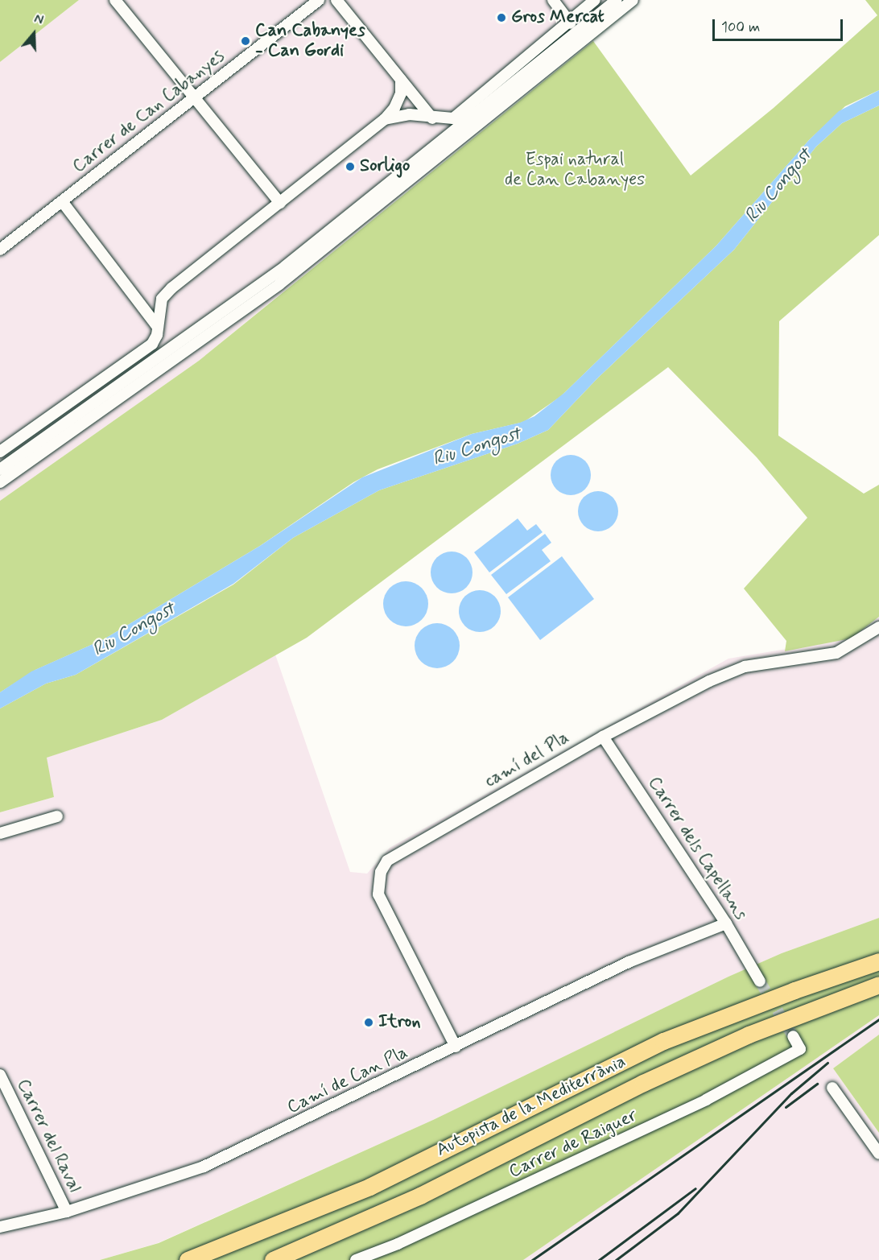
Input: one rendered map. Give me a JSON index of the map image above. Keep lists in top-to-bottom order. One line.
{"streets":{"highway":["Autopista de la Mediterrània"],"street":["Carrer de Can Cabanyes","camí del Pla","Carrer dels Capellans","Camí de Can Pla","Carrer del Raval","Carrer de Raiguer"]},"crossings":[["camí del Pla","Carrer dels Capellans"],["camí del Pla","Camí de Can Pla"],["Carrer dels Capellans","Camí de Can Pla"],["Camí de Can Pla","Carrer del Raval"]],"water":["Riu Congost"],"parks":["Espai natural de Can Cabanyes"],"places":["Gros Mercat","Can Cabanyes - Can Gordi","Sorligo","Itron"],"scale_bar":"100 m","north":"top"}
